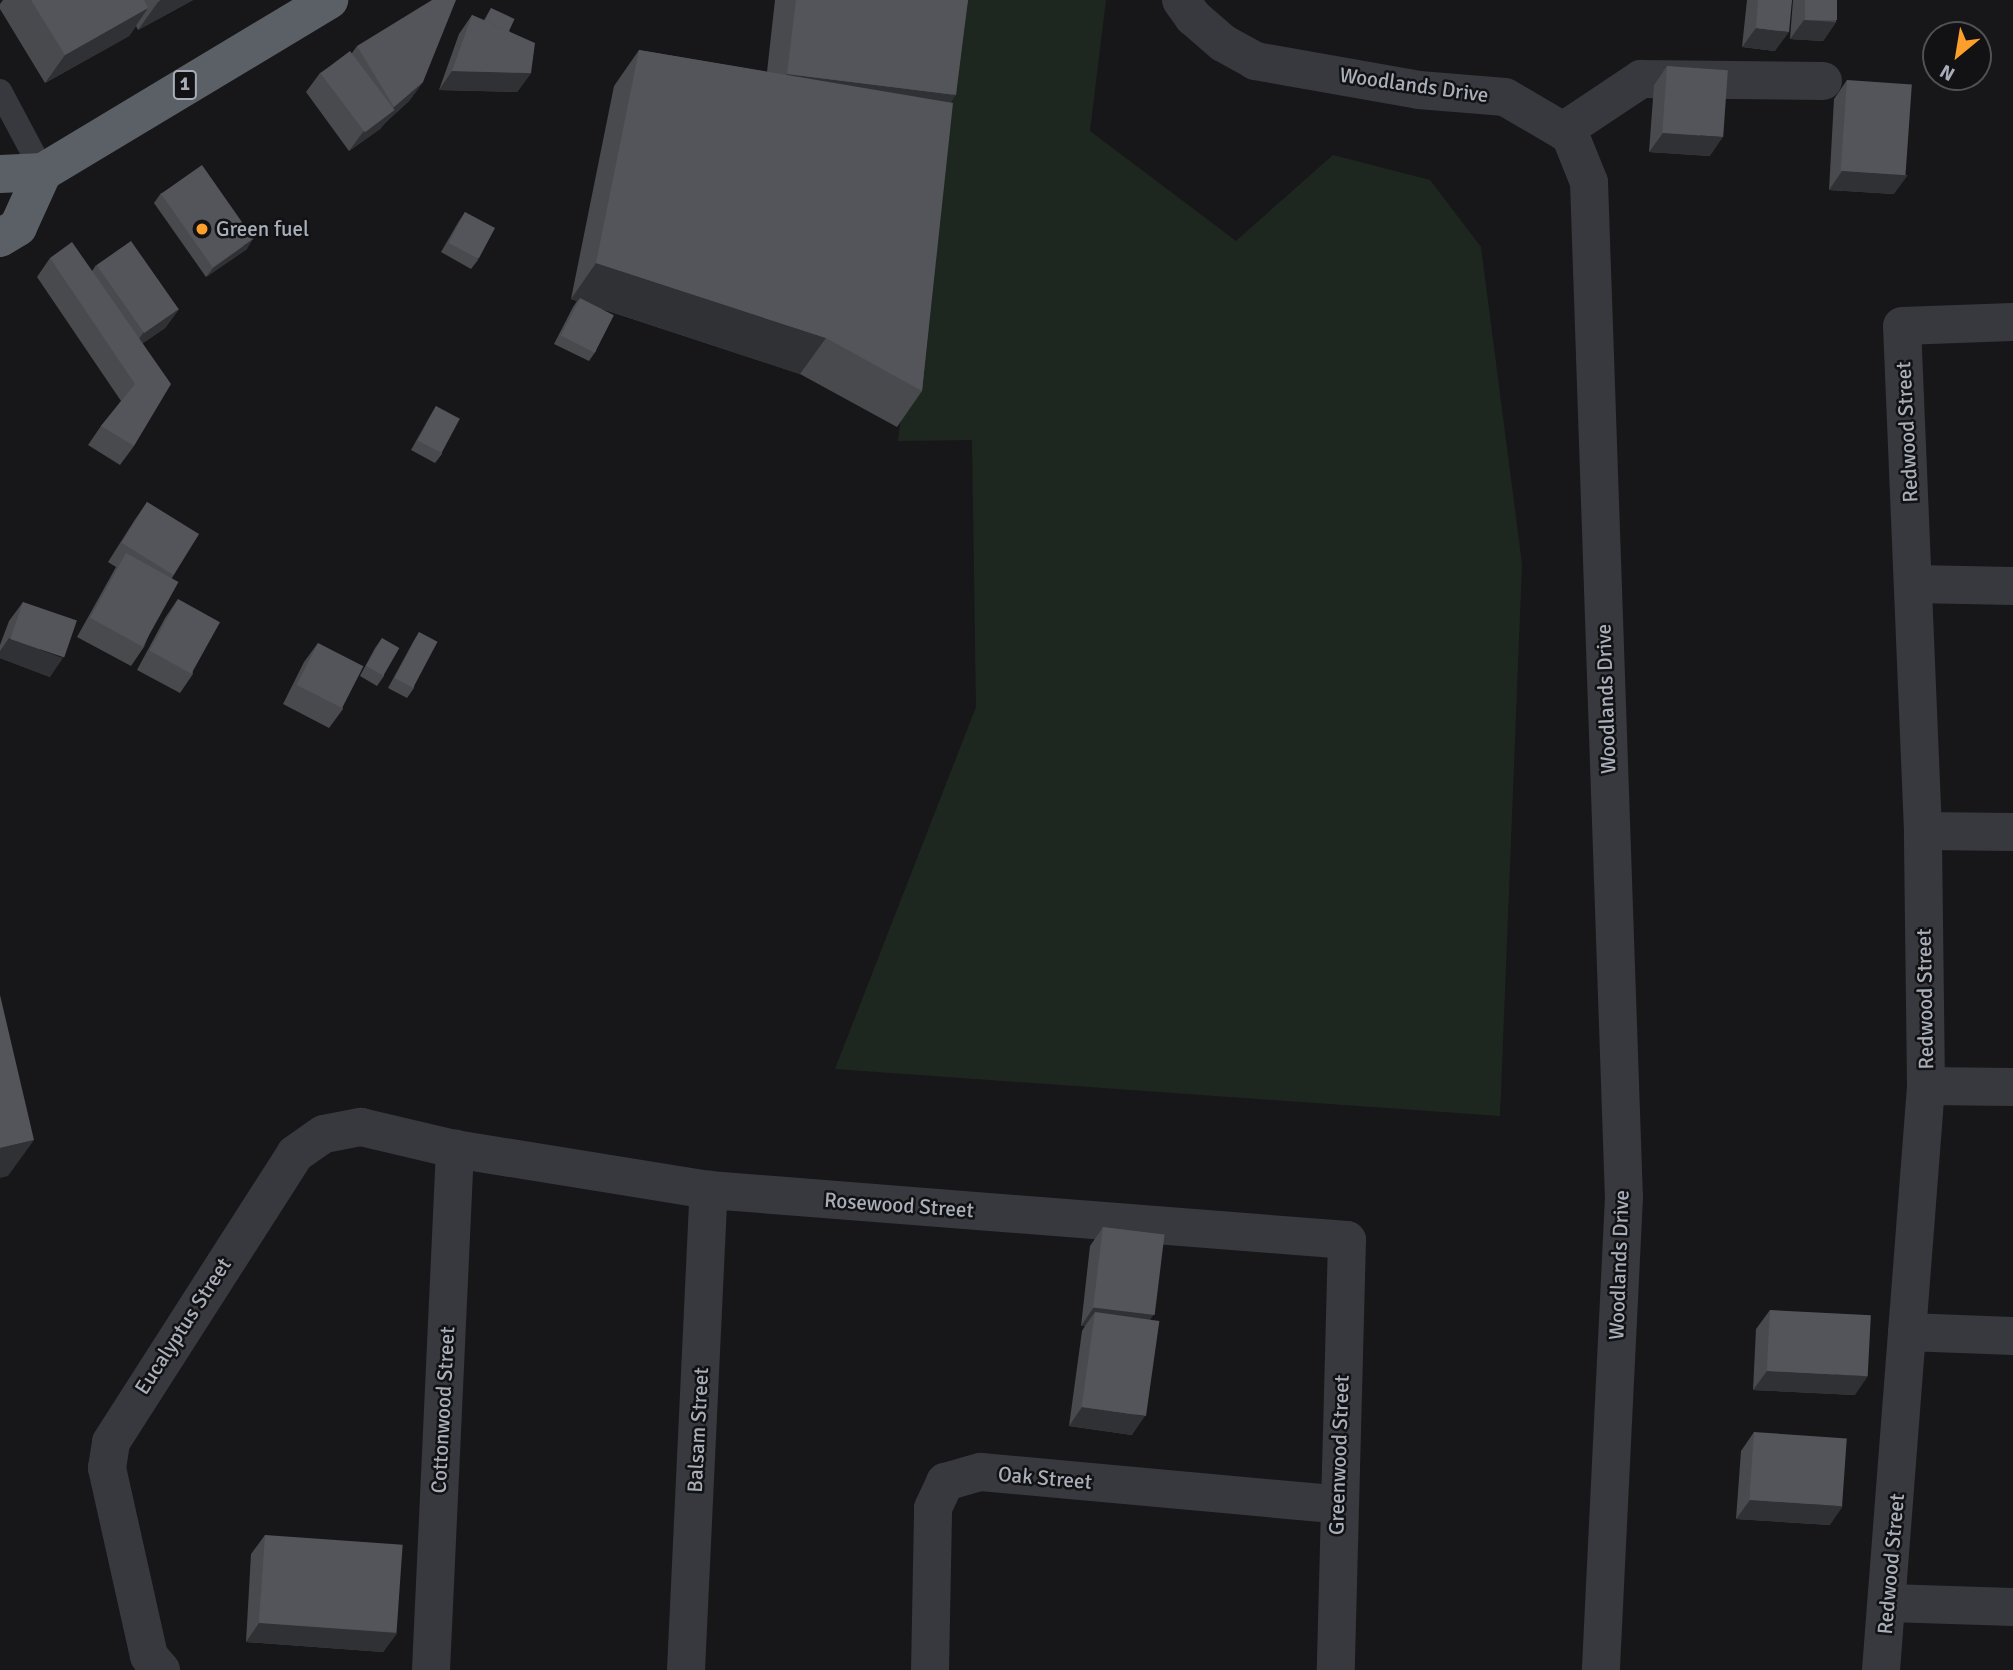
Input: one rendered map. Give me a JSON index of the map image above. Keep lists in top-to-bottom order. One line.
{"streets":{"highway":["1"],"street":["Woodlands Drive","Redwood Street","Rosewood Street","Eucalyptus Street","Cottonwood Street","Balsam Street","Greenwood Street","Oak Street"]},"crossings":[["Rosewood Street","Eucalyptus Street"],["Rosewood Street","Cottonwood Street"],["Rosewood Street","Balsam Street"],["Rosewood Street","Greenwood Street"],["Eucalyptus Street","Cottonwood Street"],["Greenwood Street","Oak Street"]],"places":["Green fuel"],"north":"bottom left"}
